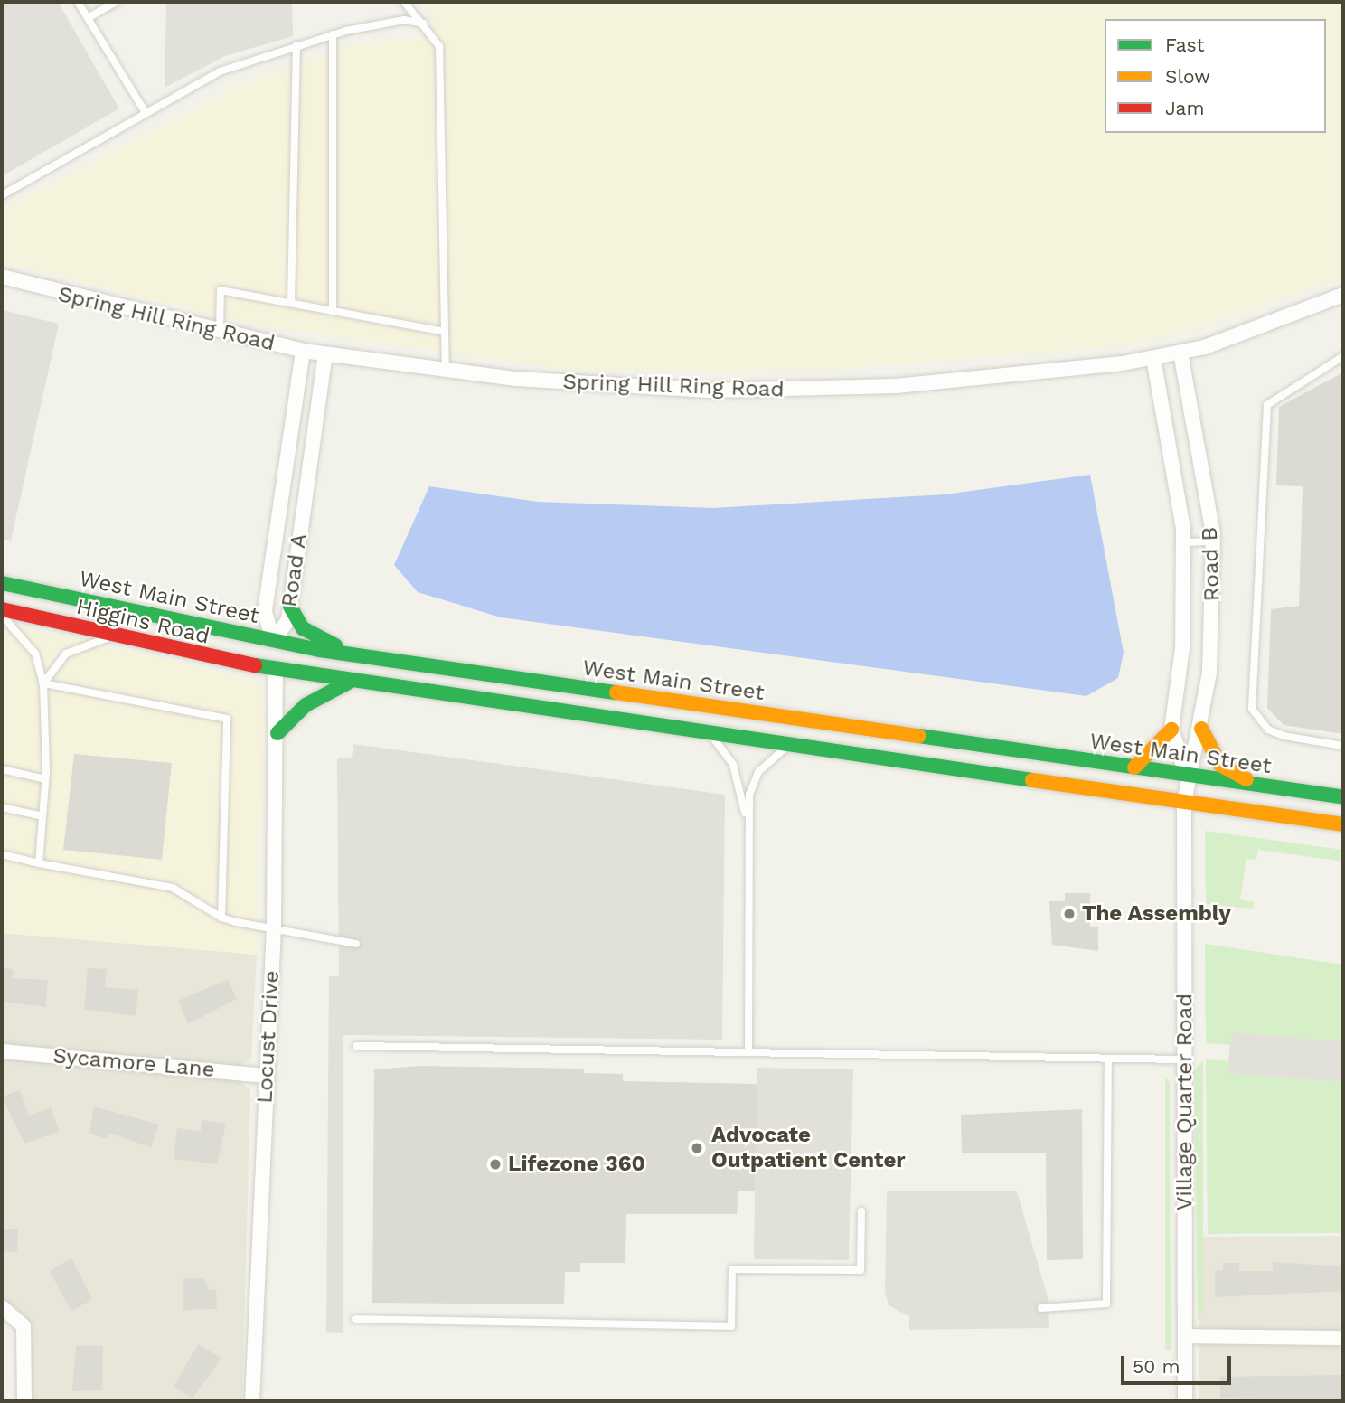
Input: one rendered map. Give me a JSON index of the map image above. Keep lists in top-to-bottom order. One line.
{"streets":{"main road":["West Main Street","Higgins Road"],"street":["Spring Hill Ring Road","Road B","Road A","Locust Drive","Sycamore Lane","Village Quarter Road"]},"crossings":[["Spring Hill Ring Road","Road B"],["Spring Hill Ring Road","Road A"],["Road B","West Main Street"],["Road B","Village Quarter Road"],["Road A","West Main Street"],["Higgins Road","Locust Drive"],["Locust Drive","Sycamore Lane"]],"places":["The Assembly","Advocate Outpatient Center","Lifezone 360"],"legend":["Fast","Slow","Jam"],"scale_bar":"50 m"}
